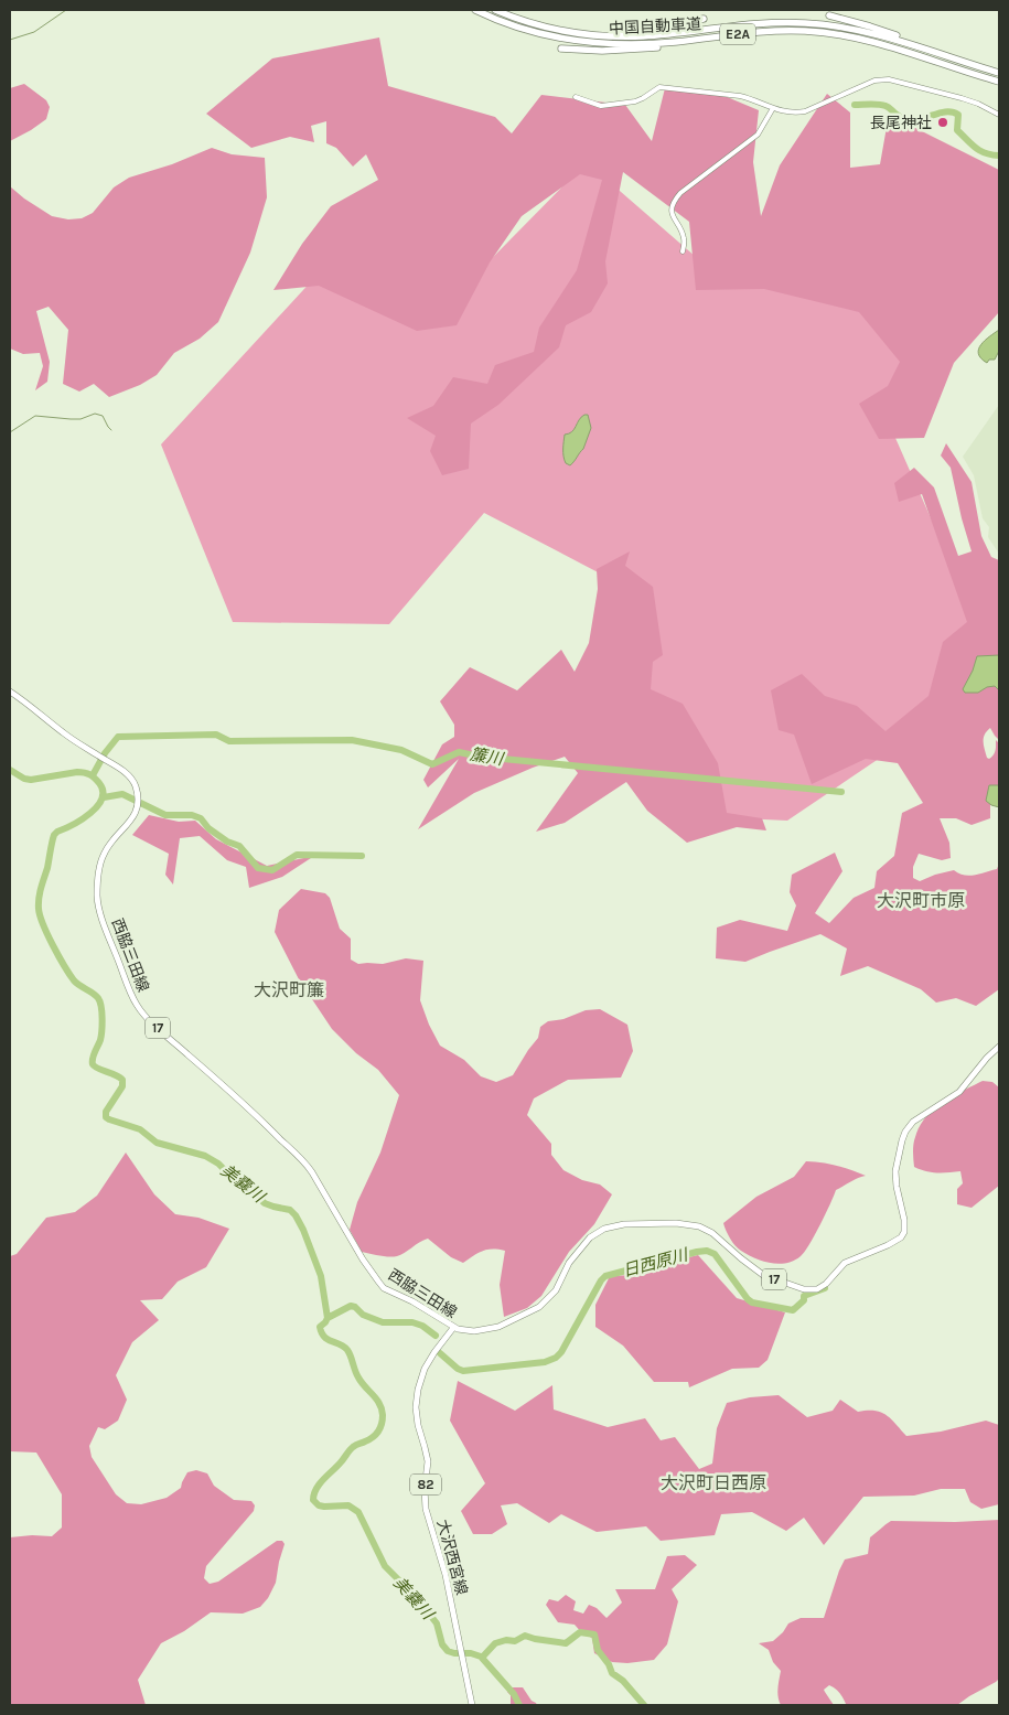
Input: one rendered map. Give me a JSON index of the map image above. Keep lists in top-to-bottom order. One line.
{"streets":{"highway":["中国自動車道","E2A"],"main road":["西脇三田線","17","82","大沢西宮線"]},"crossings":[["西脇三田線","大沢西宮線"]],"districts":["大沢町市原","大沢町簾","大沢町日西原"],"water":["簾川","美嚢川","日西原川"],"places":["長尾神社"]}
